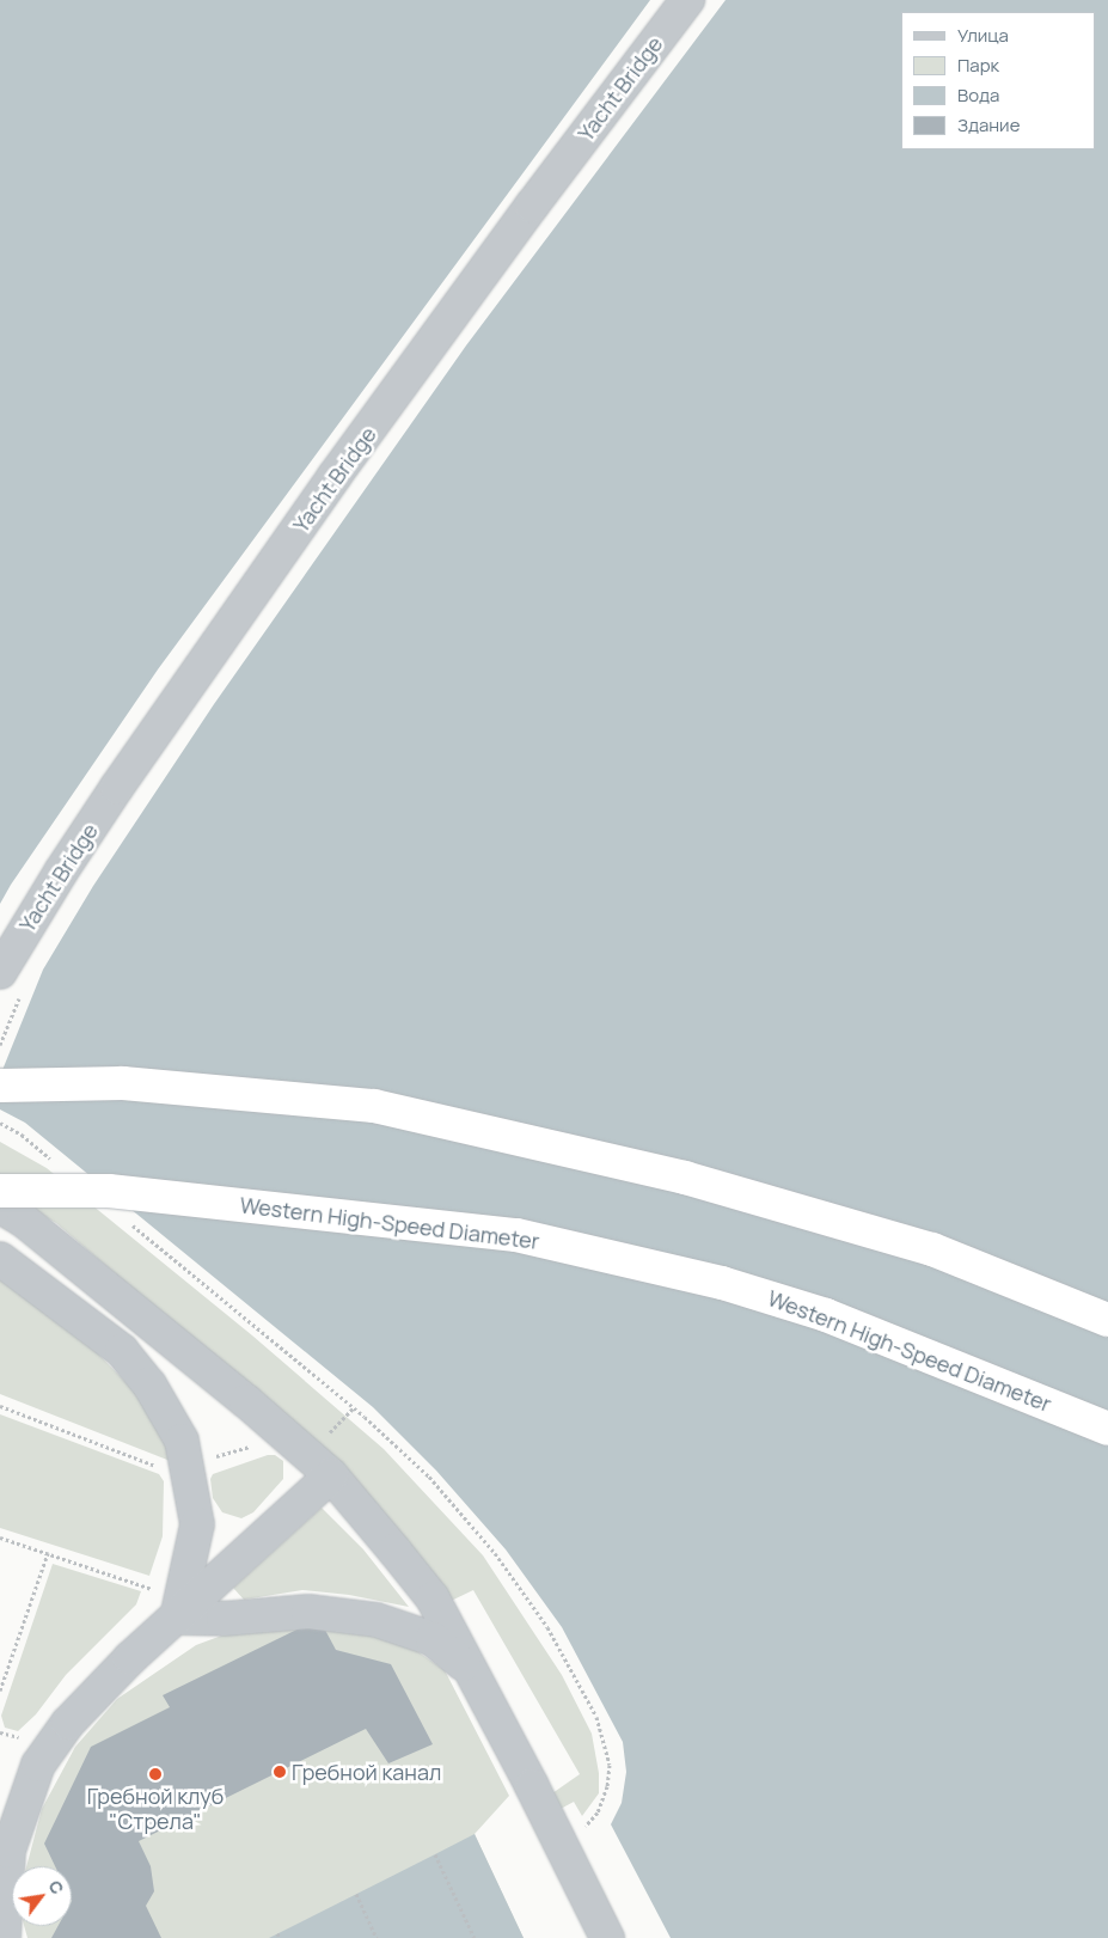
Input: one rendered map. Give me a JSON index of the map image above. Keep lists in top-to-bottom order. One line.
{"streets":{"highway":["Western High-Speed Diameter"],"street":["Yacht Bridge"]},"places":["Гребной канал","Гребной клуб \"Стрела\""],"legend":["Улица","Парк","Вода","Здание"],"north":"top right"}
